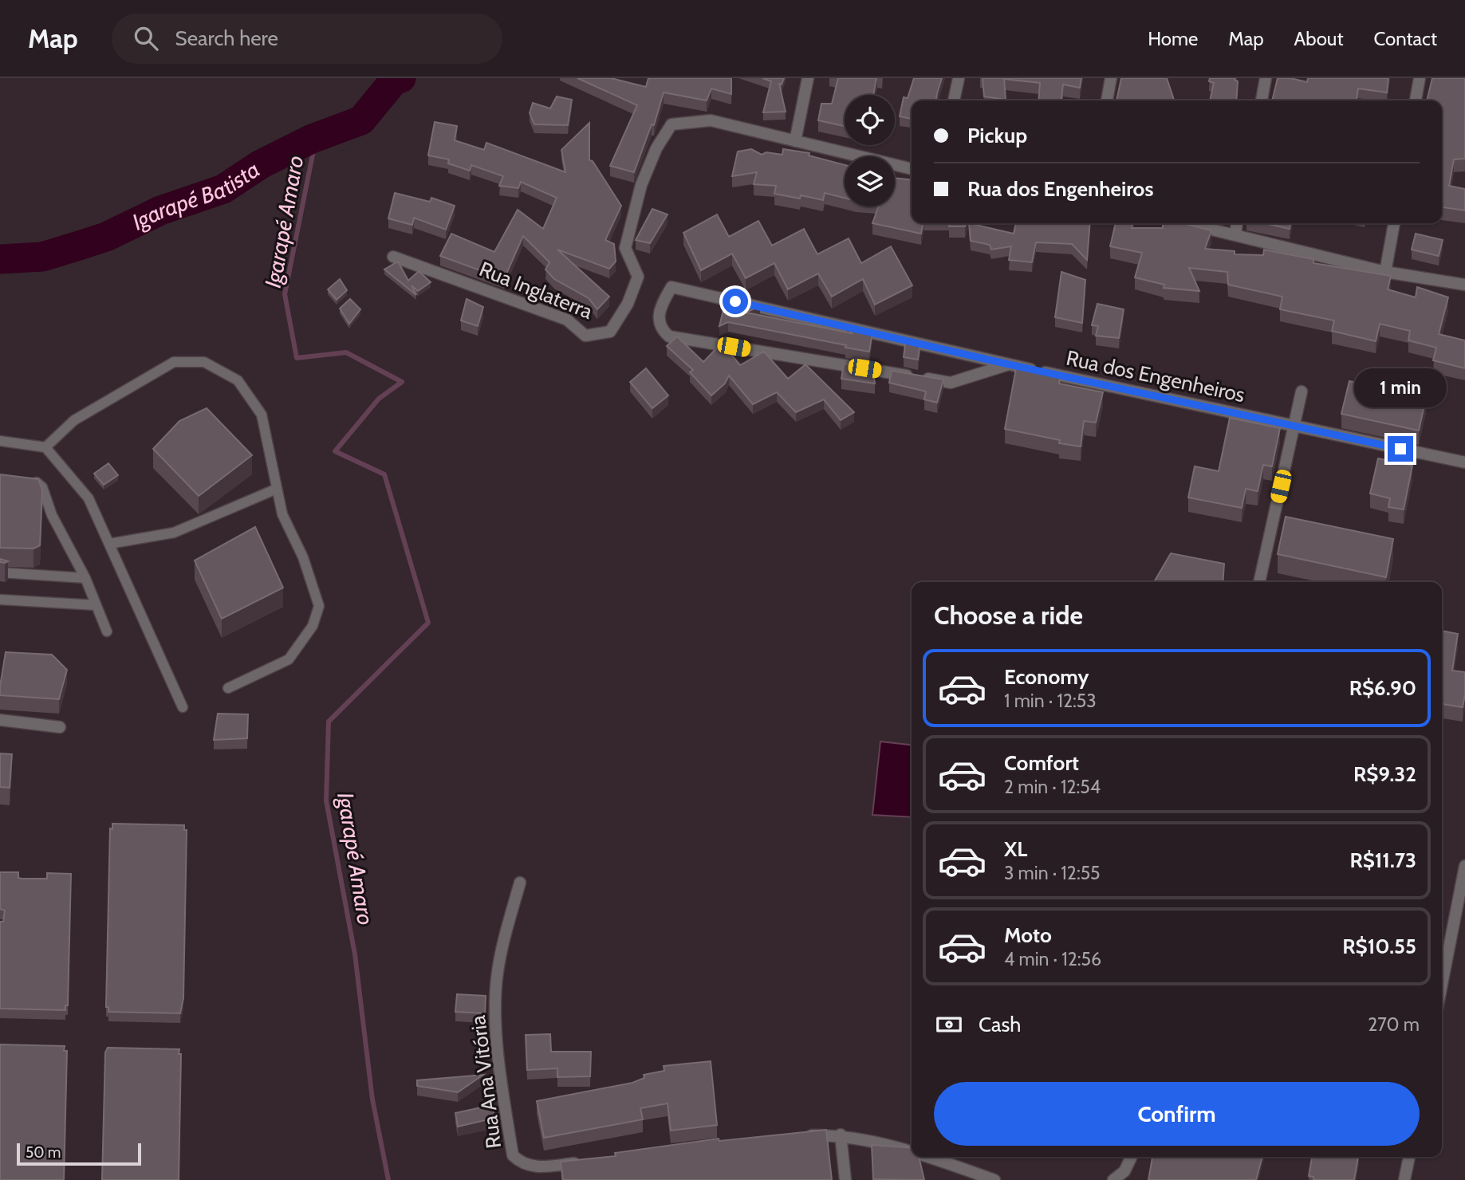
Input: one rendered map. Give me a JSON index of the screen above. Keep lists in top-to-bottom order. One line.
{"streets":{"street":["Rua Inglaterra","Rua dos Engenheiros","Rua Ana Vitória"]},"water":["Igarapé Batista","Igarapé Amaro"],"scale_bar":"50 m","page":{"header":"Map","search":"Search here","nav":["Home","Map","About","Contact"],"banner":["Pickup","Rua dos Engenheiros"],"bubble":"1 min","heading":"Choose a ride","list":[{"name":"Economy","note":"1 min · 12:53","value":"R$6.90"},{"name":"Comfort","note":"2 min · 12:54","value":"R$9.32"},{"name":"XL","note":"3 min · 12:55","value":"R$11.73"},{"name":"Moto","note":"4 min · 12:56","value":"R$10.55"}],"pay":["Cash","270 m"],"buttons":"Confirm","scale":"50 m"}}
